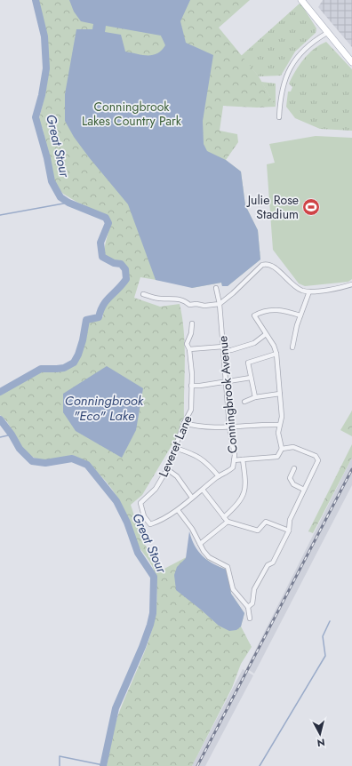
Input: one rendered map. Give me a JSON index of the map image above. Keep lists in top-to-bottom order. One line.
{"streets":{"street":["Conningbrook Avenue","Leveret Lane"]},"crossings":[["Conningbrook Avenue","Leveret Lane"]],"water":["Great Stour","Conningbrook \"Eco\" Lake"],"parks":["Conningbrook Lakes Country Park"],"places":{"sports":["Julie Rose Stadium"]},"north":"bottom"}
